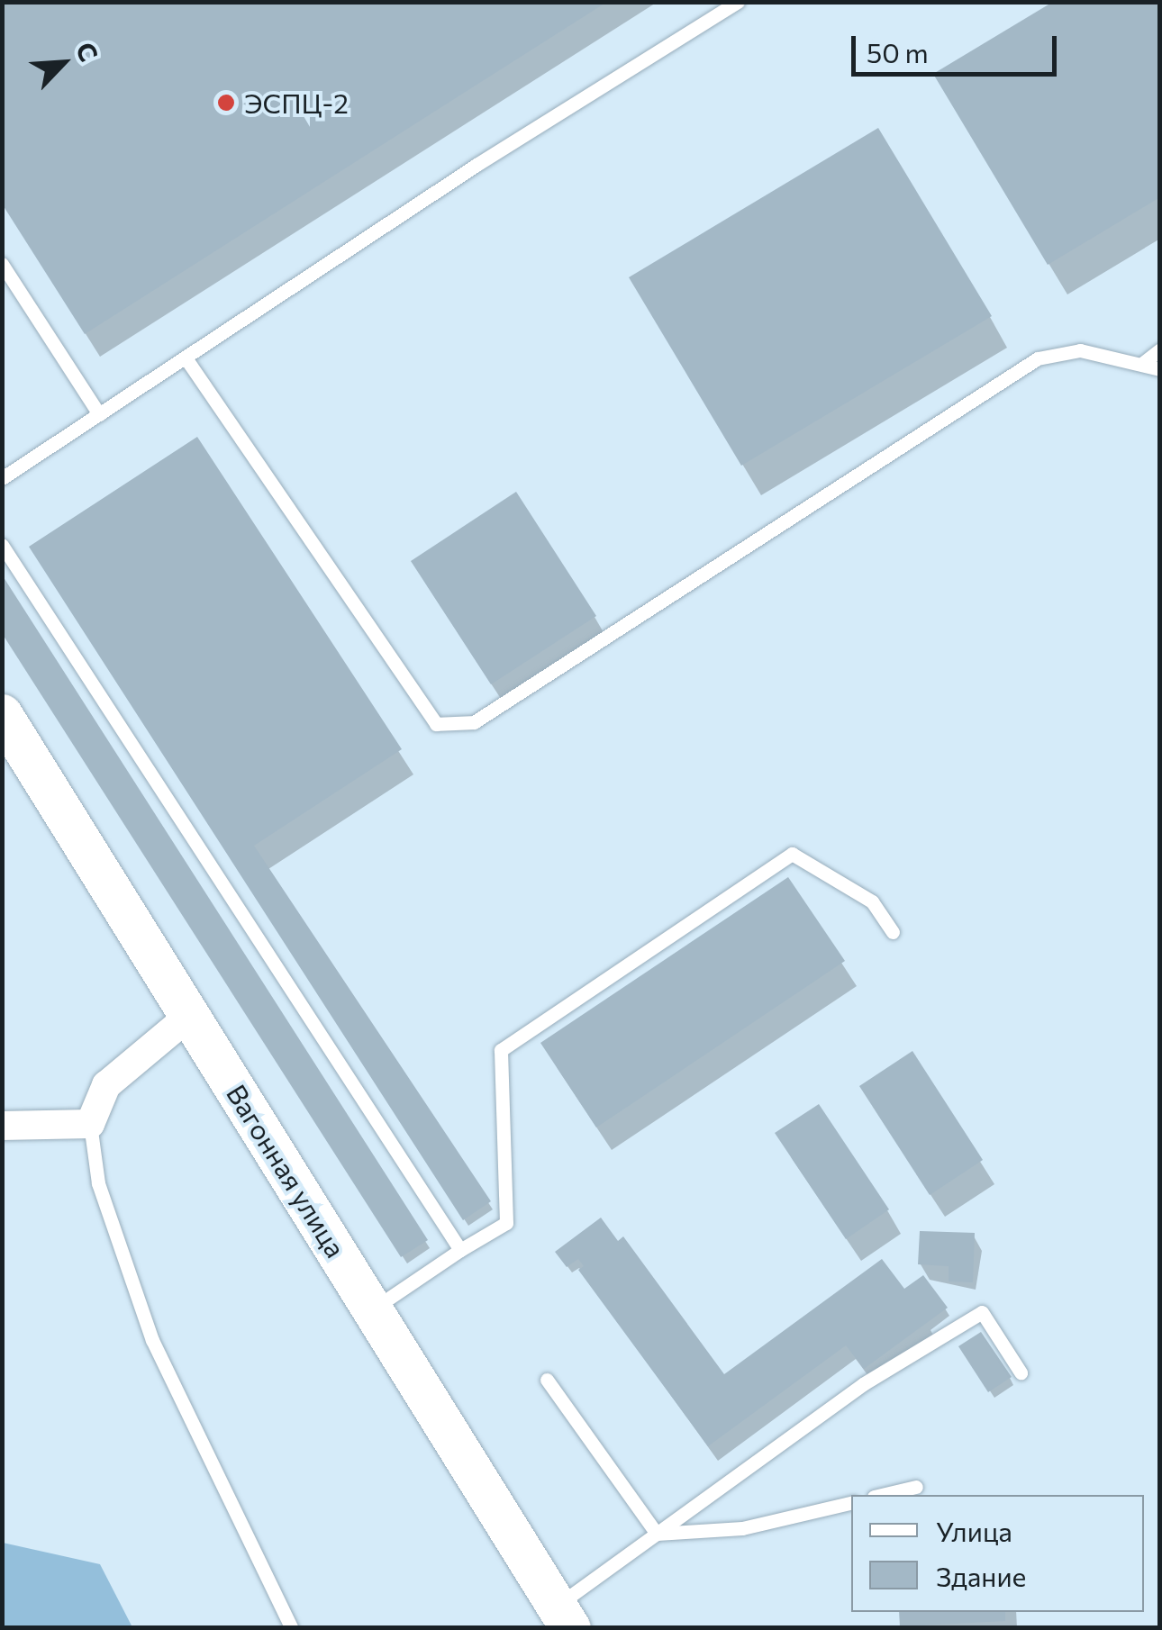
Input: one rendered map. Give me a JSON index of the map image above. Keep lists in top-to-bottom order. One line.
{"streets":{"street":["Вагонная улица"]},"places":["ЭСПЦ-2"],"legend":["Улица","Здание"],"scale_bar":"50 m","north":"top right"}
